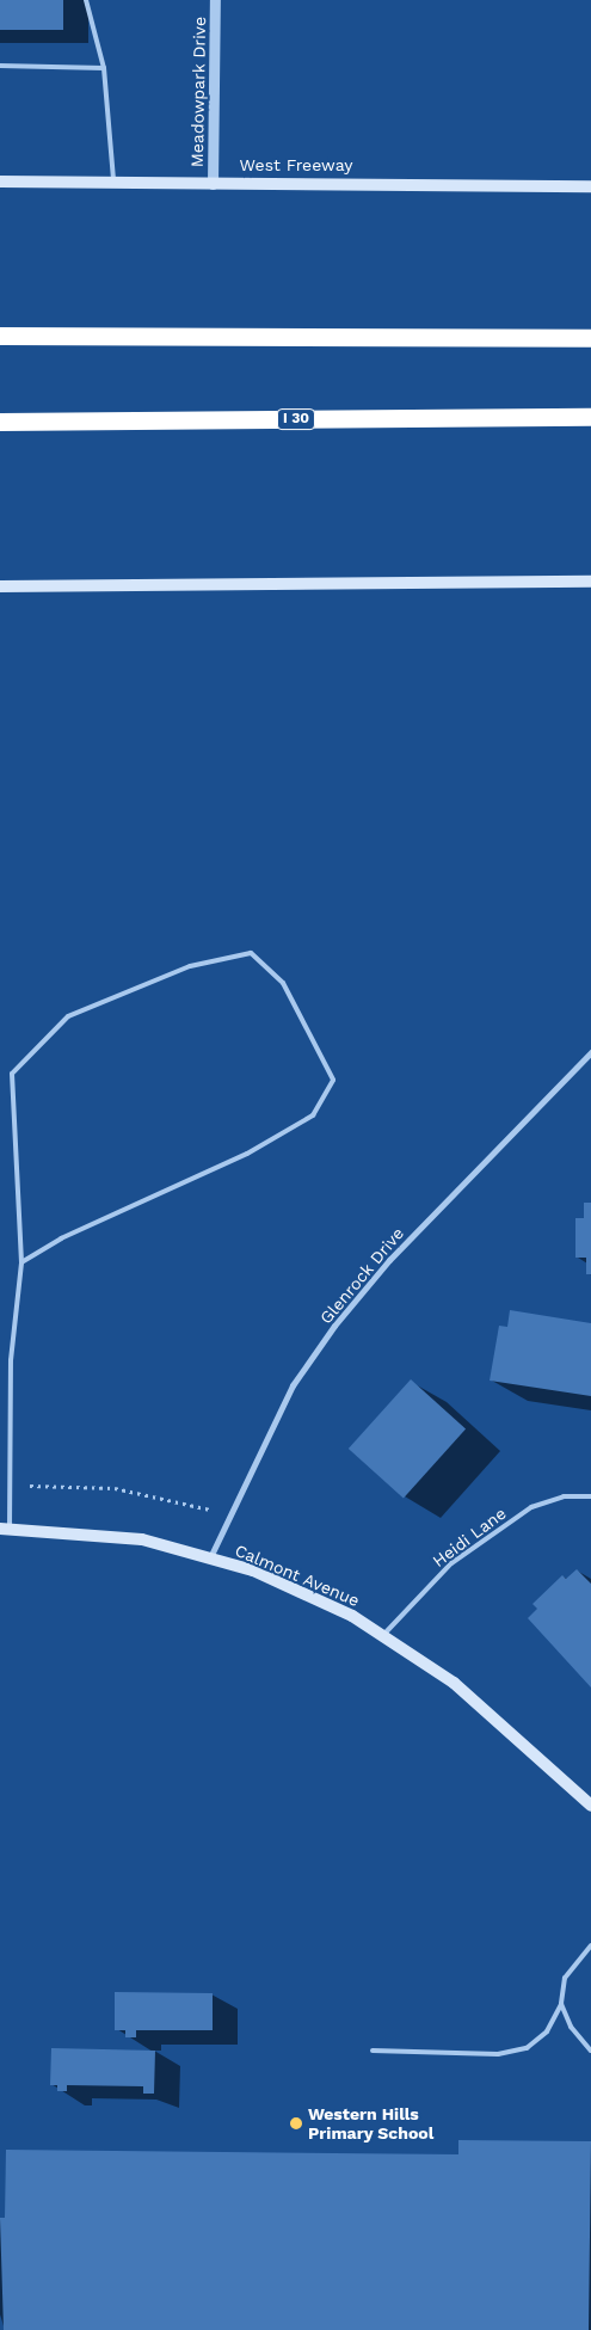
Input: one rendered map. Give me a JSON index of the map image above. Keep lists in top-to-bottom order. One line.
{"streets":{"highway":["I 30"],"main road":["West Freeway","Calmont Avenue"],"street":["Meadowpark Drive","Glenrock Drive"],"lane":["Heidi Lane"]},"crossings":[["Meadowpark Drive","West Freeway"],["Glenrock Drive","Calmont Avenue"],["Heidi Lane","Calmont Avenue"]],"places":["Western Hills Primary School"]}
